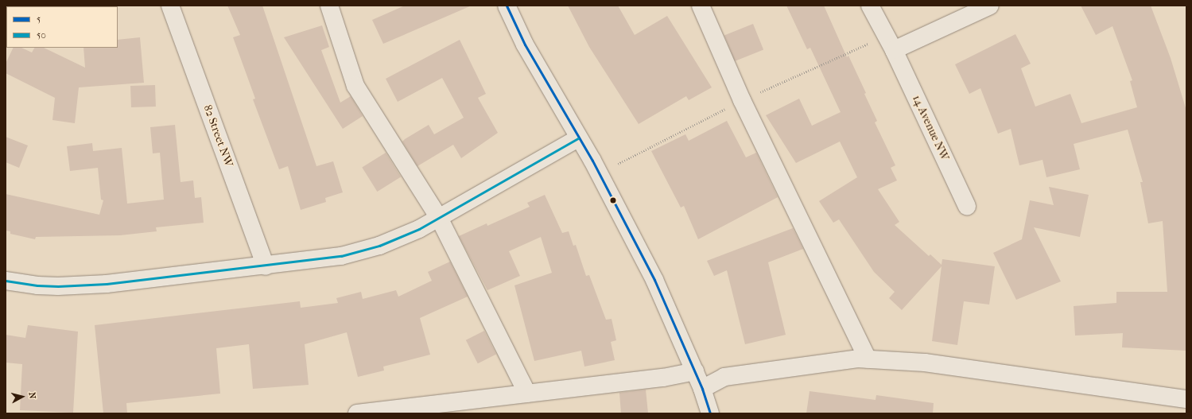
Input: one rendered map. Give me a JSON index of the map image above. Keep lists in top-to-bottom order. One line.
{"streets":{"street":["14 Avenue NW","82 Street NW"]},"lines":["transit line 5","transit line 50"],"legend":["5","50"],"north":"right"}
